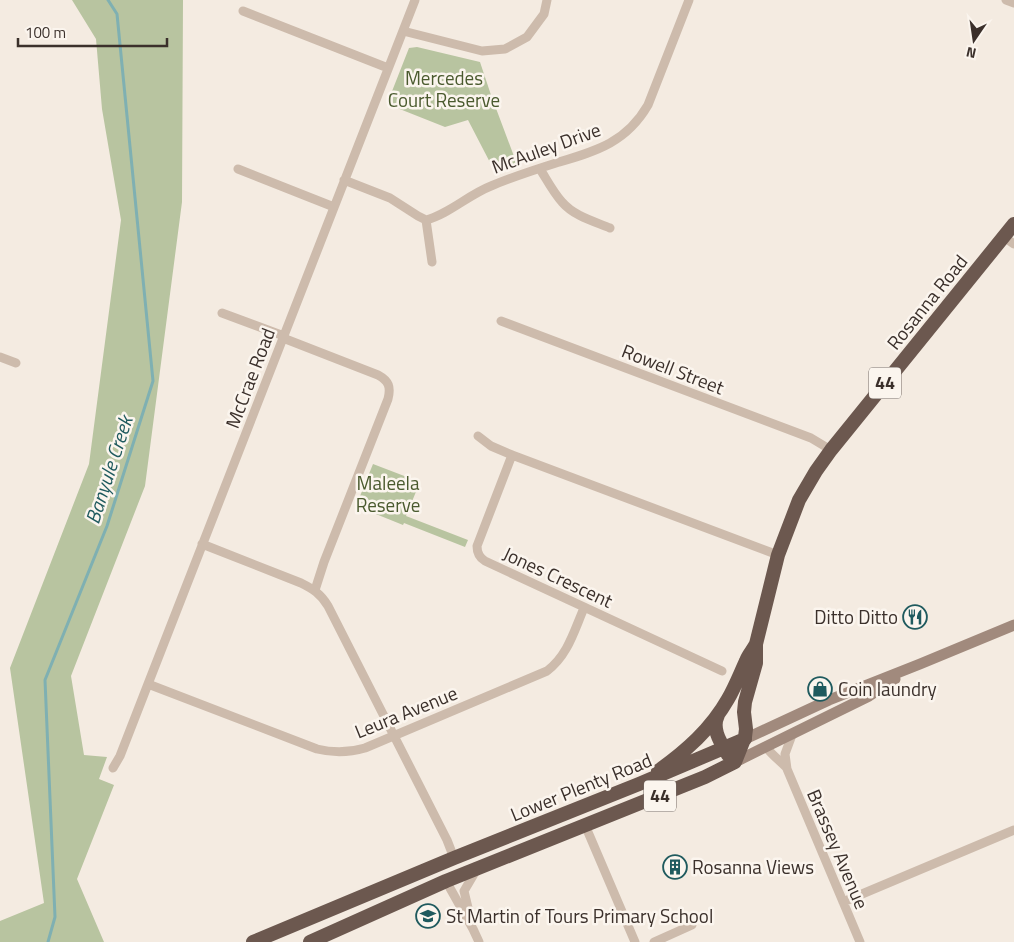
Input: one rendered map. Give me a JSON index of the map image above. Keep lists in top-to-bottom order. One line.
{"streets":{"highway":["Rosanna Road","44","Lower Plenty Road"],"street":["McAuley Drive","Rowell Street","McCrae Road","Jones Crescent","Leura Avenue","Brassey Avenue"]},"crossings":[["Rosanna Road","Rowell Street"],["Rosanna Road","Lower Plenty Road"],["McCrae Road","Leura Avenue"],["Jones Crescent","Leura Avenue"],["Lower Plenty Road","Brassey Avenue"]],"water":["Banyule Creek"],"parks":["Mercedes Court Reserve","Maleela Reserve"],"places":{"restaurant":["Ditto Ditto"],"shop":["Coin laundry"],"building":["Rosanna Views"],"school or university":["St Martin of Tours Primary School"]},"scale_bar":"100 m","north":"bottom"}
